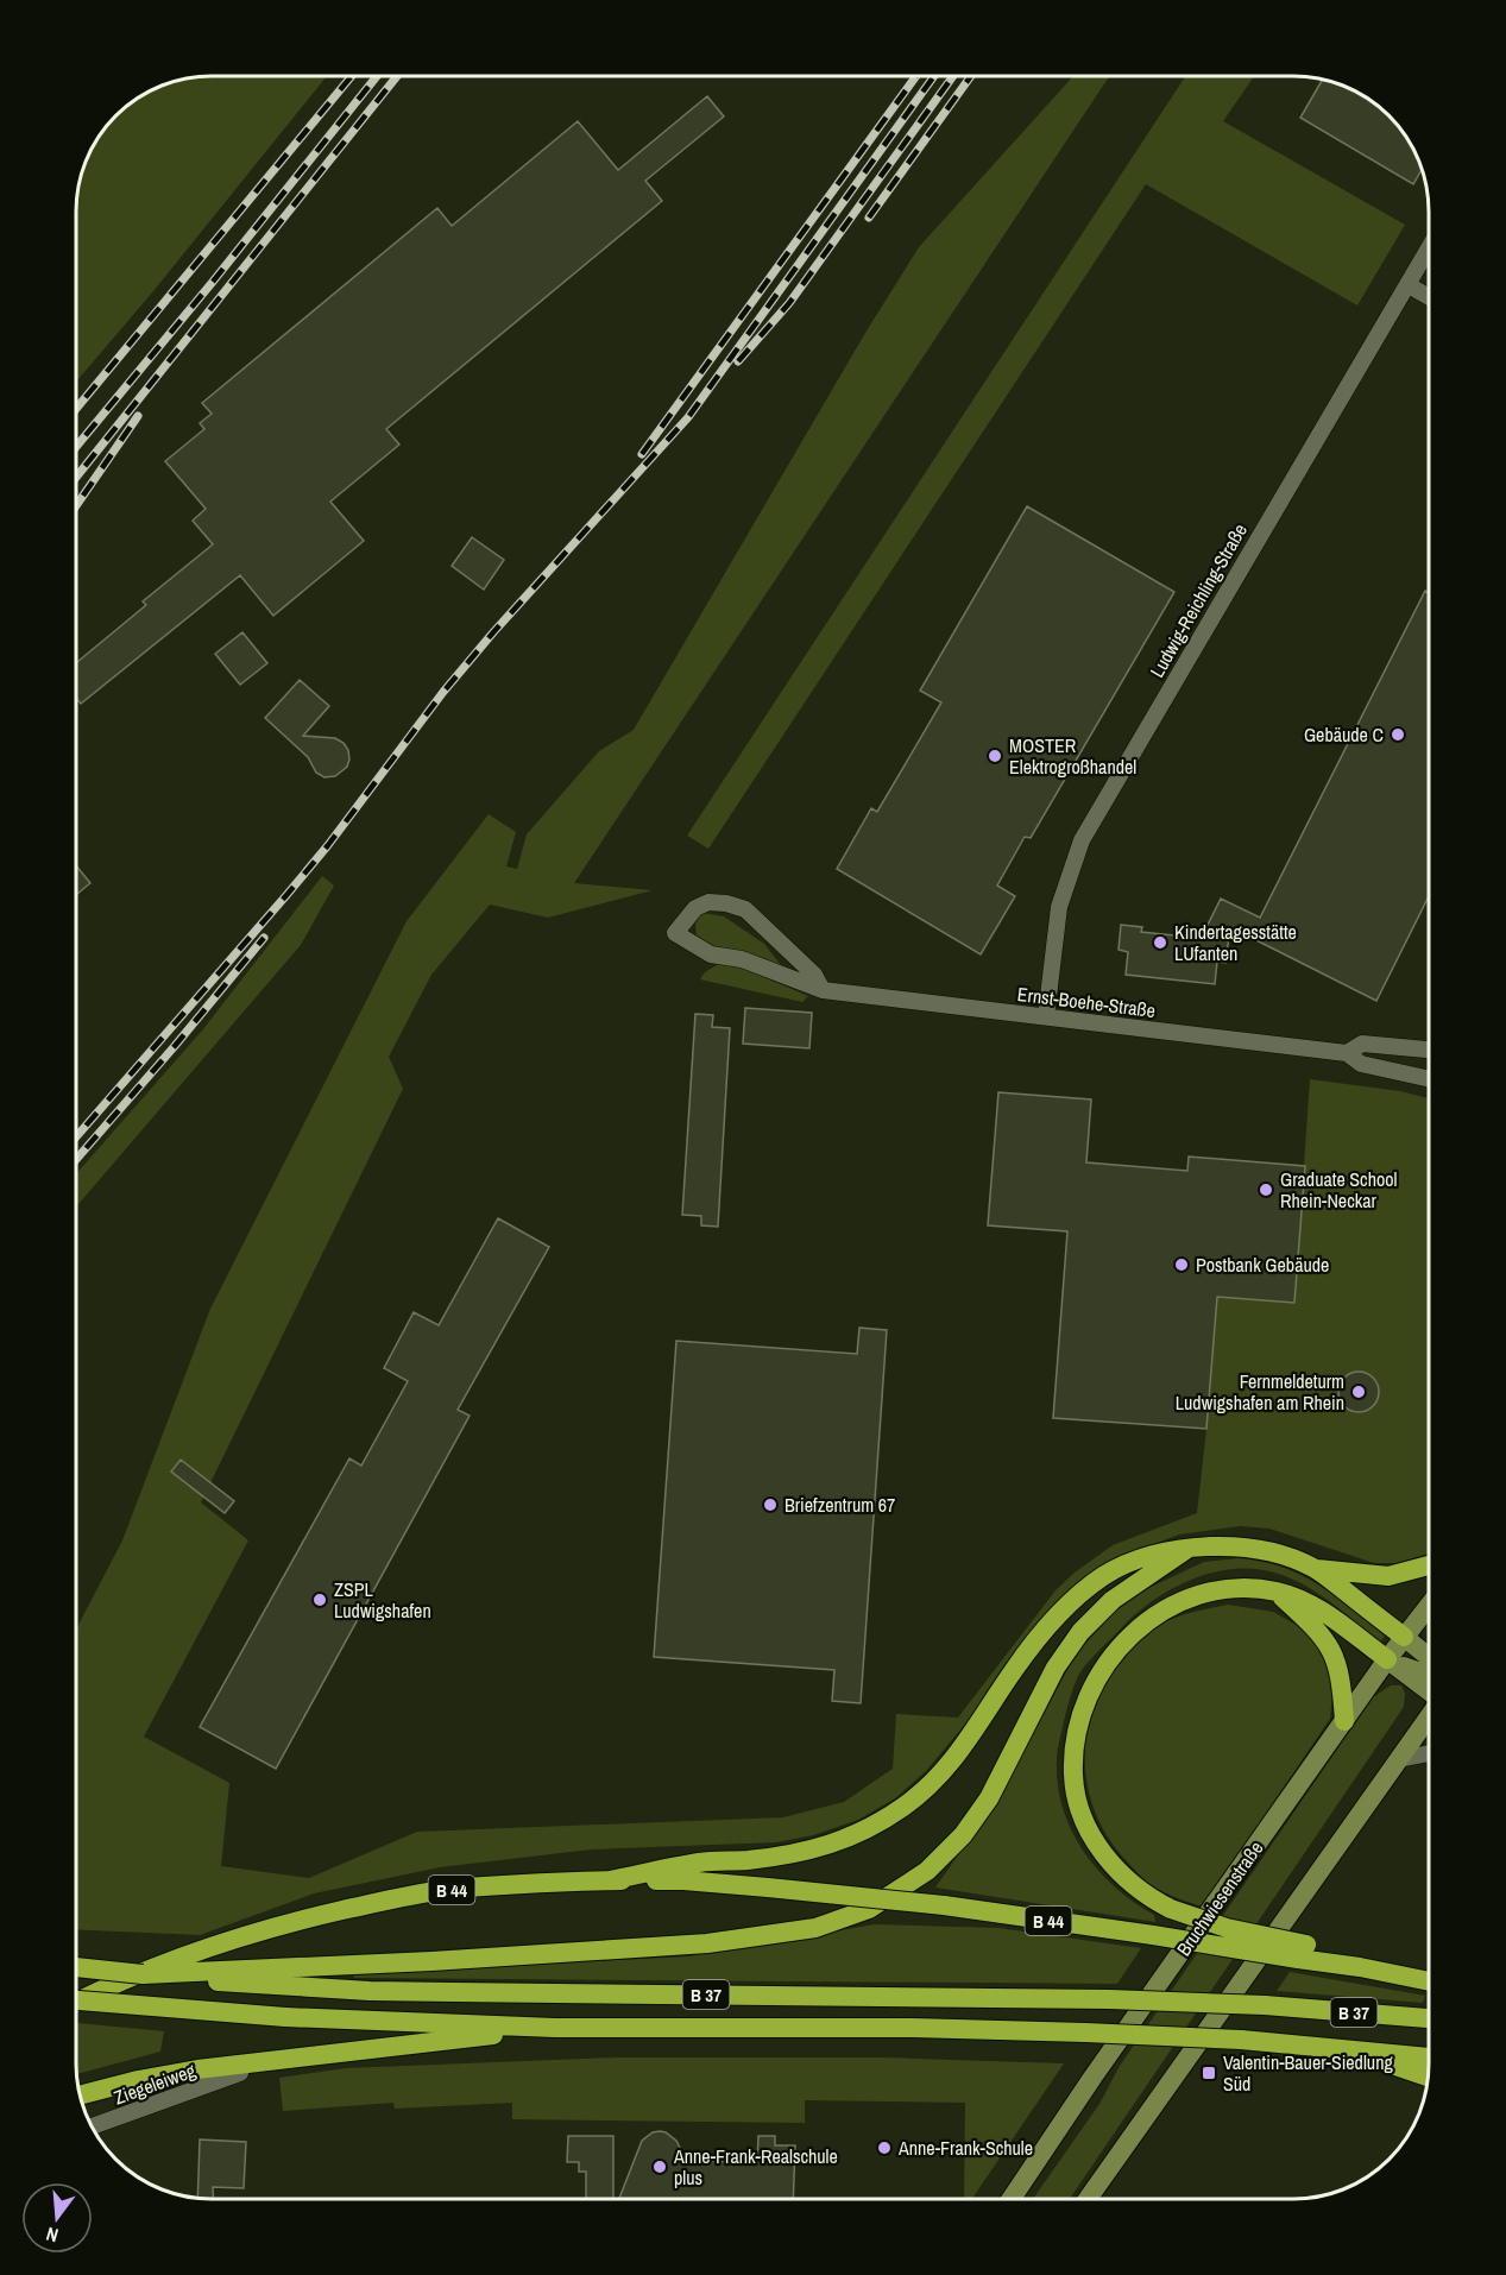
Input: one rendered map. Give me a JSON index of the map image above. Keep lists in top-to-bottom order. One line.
{"streets":{"highway":["B 44","B 37"],"main road":["Bruchwiesenstraße"],"street":["Ludwig-Reichling-Straße","Ernst-Boehe-Straße","Ziegeleiweg"]},"crossings":[["Ludwig-Reichling-Straße","Ernst-Boehe-Straße"]],"places":{"other":["Gebäude C","MOSTER Elektrogroßhandel","Kindertagesstätte LUfanten","Graduate School Rhein-Neckar","Postbank Gebäude","Fernmeldeturm Ludwigshafen am Rhein","Briefzentrum 67","ZSPL Ludwigshafen","Anne-Frank-Schule","Anne-Frank-Realschule plus"],"transit":["Valentin-Bauer-Siedlung Süd"]},"north":"bottom"}
